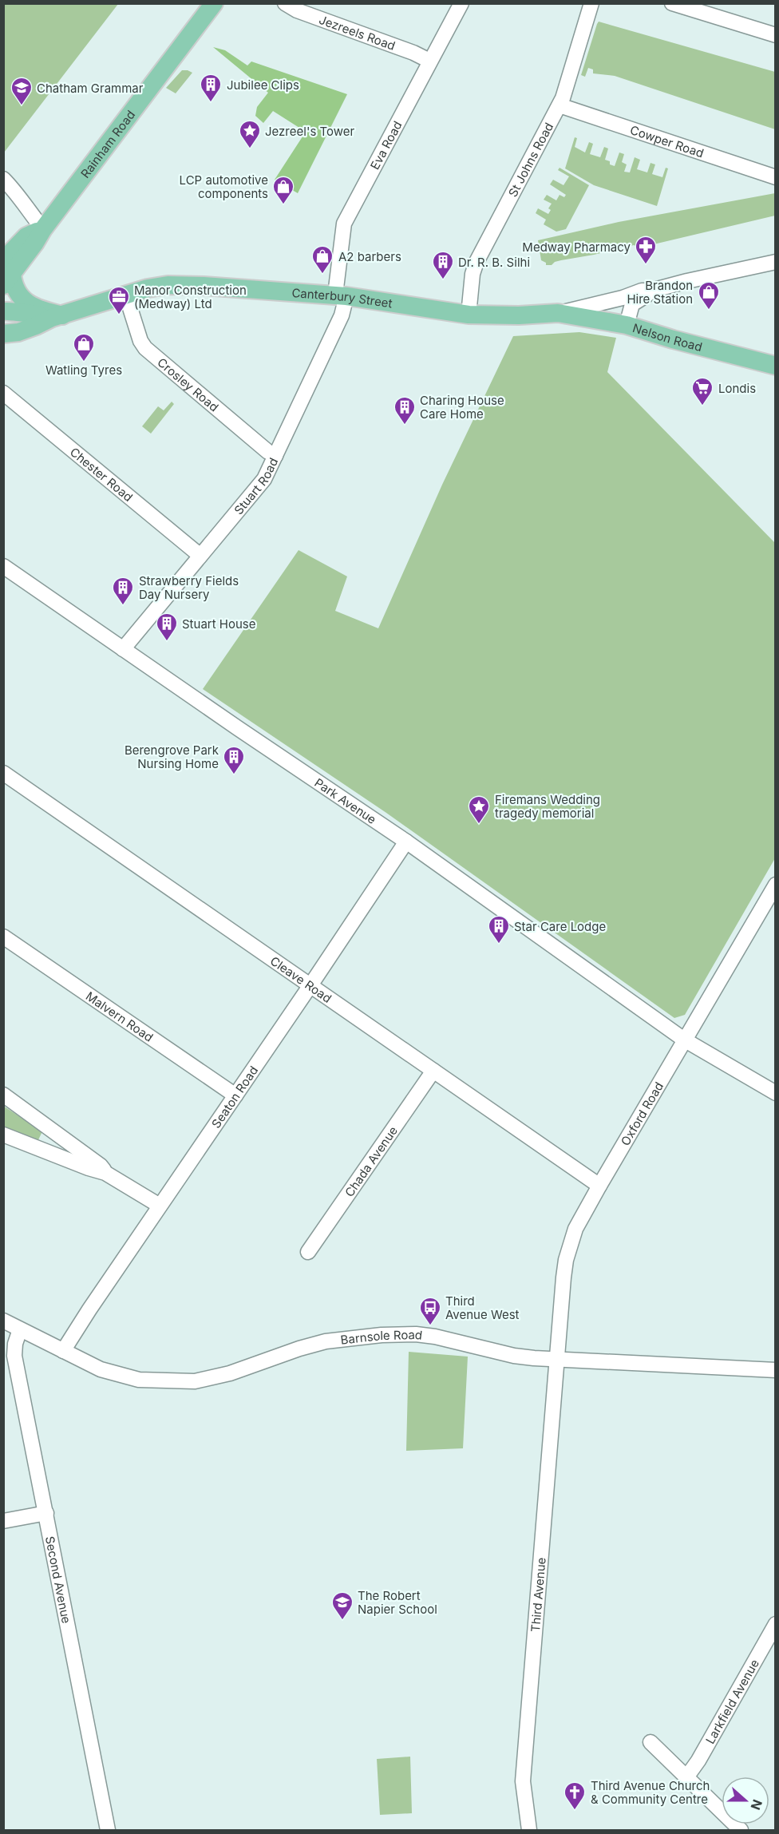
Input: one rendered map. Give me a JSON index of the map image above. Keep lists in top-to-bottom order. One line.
{"streets":{"main road":["Rainham Road","Canterbury Street","Nelson Road"],"street":["Jezreels Road","Cowper Road","Eva Road","St Johns Road","Crosley Road","Chester Road","Stuart Road","Park Avenue","Cleave Road","Malvern Road","Seaton Road","Oxford Road","Chada Avenue","Barnsole Road","Second Avenue","Third Avenue","Larkfield Avenue"]},"crossings":[["Jezreels Road","Eva Road"],["Cowper Road","St Johns Road"],["Eva Road","Canterbury Street"],["Eva Road","Stuart Road"],["St Johns Road","Canterbury Street"],["Canterbury Street","Nelson Road"],["Canterbury Street","Crosley Road"],["Canterbury Street","Stuart Road"],["Crosley Road","Stuart Road"],["Chester Road","Stuart Road"],["Stuart Road","Park Avenue"],["Park Avenue","Seaton Road"],["Park Avenue","Oxford Road"],["Cleave Road","Seaton Road"],["Cleave Road","Oxford Road"],["Cleave Road","Chada Avenue"],["Malvern Road","Seaton Road"],["Seaton Road","Barnsole Road"],["Oxford Road","Barnsole Road"],["Oxford Road","Third Avenue"],["Barnsole Road","Second Avenue"],["Barnsole Road","Third Avenue"]],"places":{"building":["Jubilee Clips","Dr. R. B. Silhi","Charing House Care Home","Strawberry Fields Day Nursery","Stuart House","Berengrove Park Nursing Home","Star Care Lodge"],"school or university":["Chatham Grammar","The Robert Napier School"],"place":["Jezreel's Tower","Firemans Wedding tragedy memorial"],"shop":["LCP automotive components","A2 barbers","Brandon Hire Station","Watling Tyres"],"pharmacy":["Medway Pharmacy"],"office":["Manor Construction (Medway) Ltd"],"supermarket":["Londis"],"bus stop":["Third Avenue West"],"church":["Third Avenue Church & Community Centre"]},"north":"right"}
